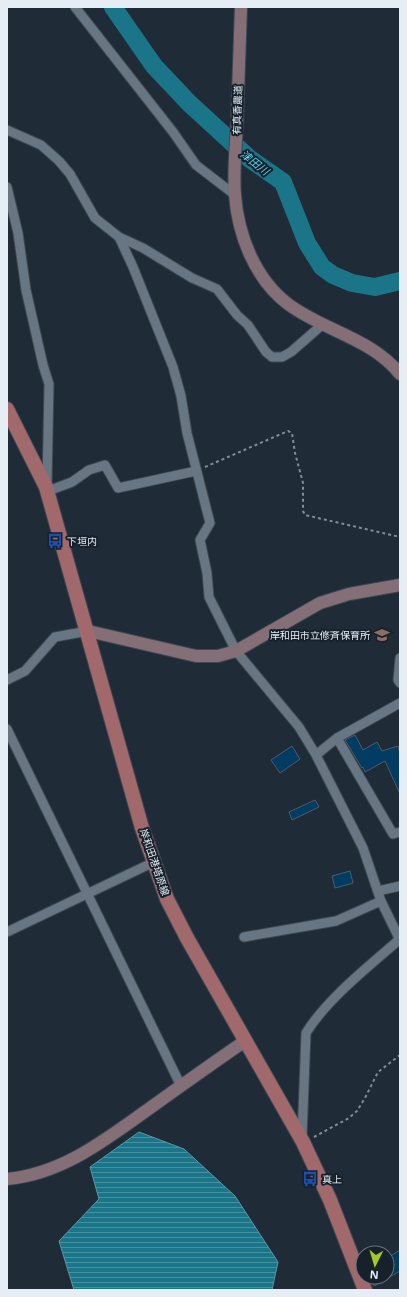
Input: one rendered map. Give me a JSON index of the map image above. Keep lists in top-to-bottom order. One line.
{"streets":{"main road":["岸和田港塔原線"],"street":["有真香農道"]},"water":["津田川"],"places":{"bus stop":["下垣内","真上"],"school or university":["岸和田市立修斉保育所"]},"north":"bottom"}
